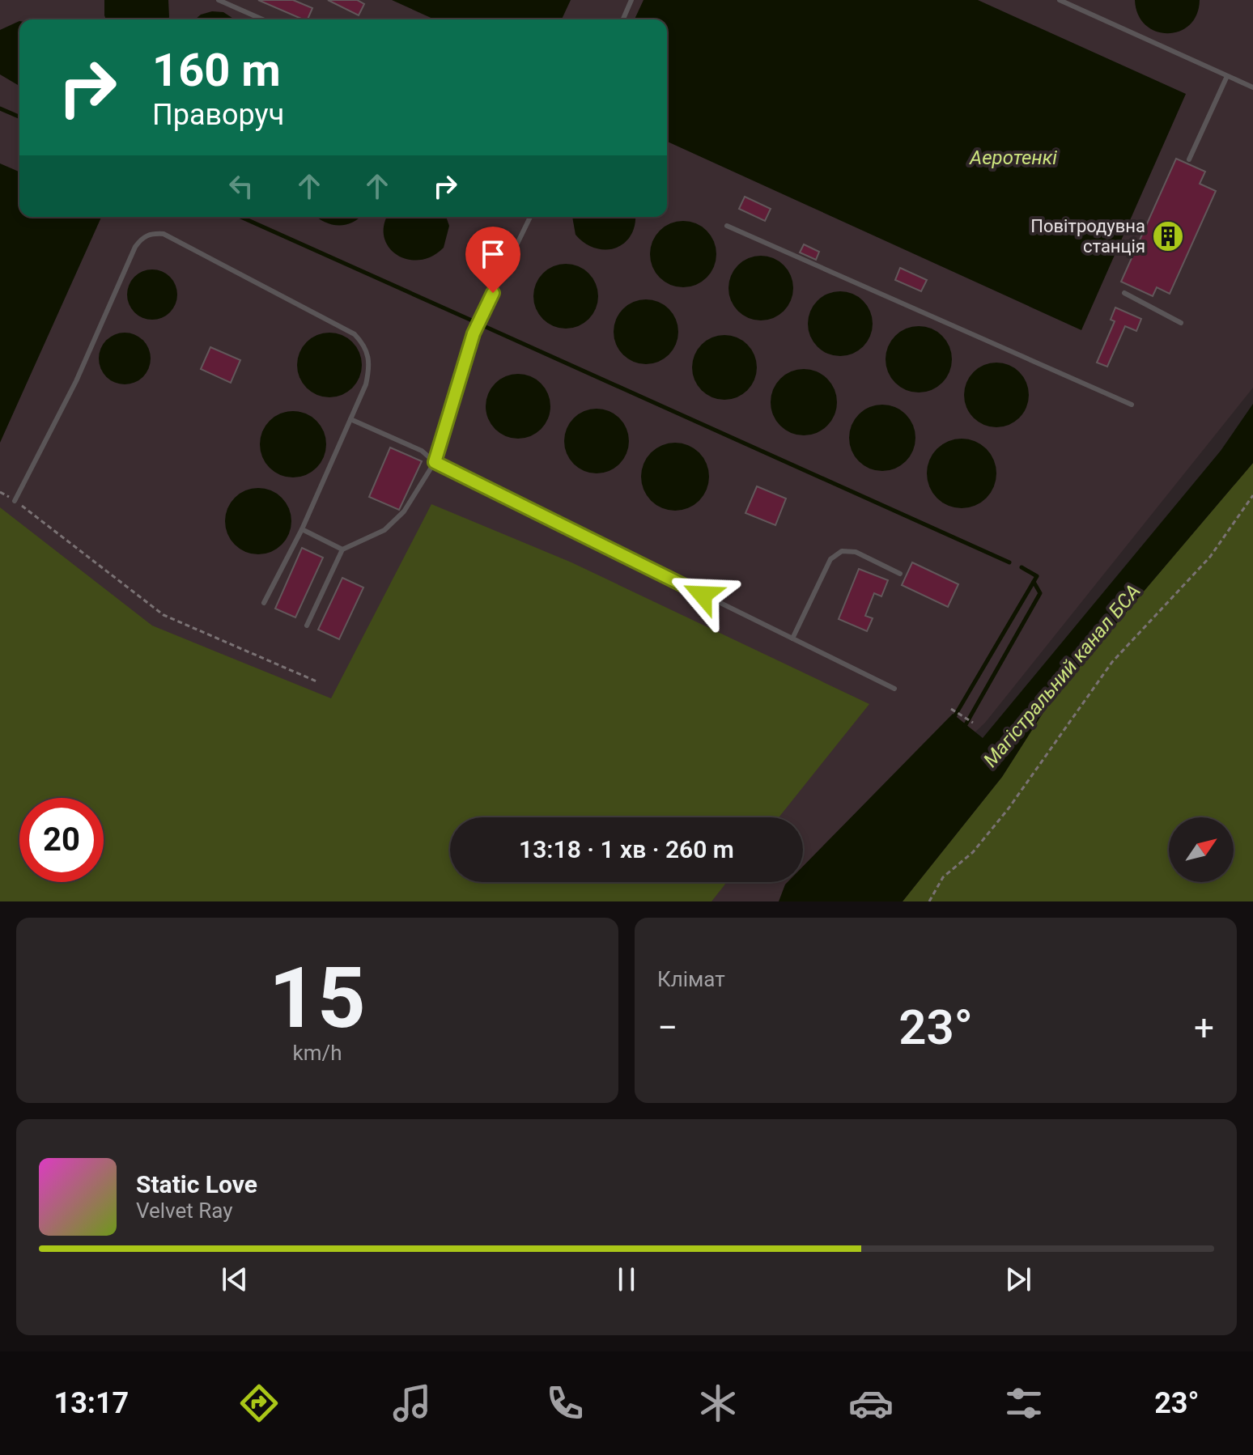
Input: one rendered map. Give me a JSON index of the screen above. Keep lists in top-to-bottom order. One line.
{"water":["Аеротенкі","Магістральний канал БСА"],"places":{"building":["Повітродувна станція"]},"north":"top right","page":{"turn":["160 m","Праворуч"],"limit":"20","trip":"13:18 · 1 хв · 260 m","tile":[["15","km/h"],"Клімат"],"heat":["−","23°","+"],"song":["Static Love","Velvet Ray"],"tabs":["13:17","23°"]}}
